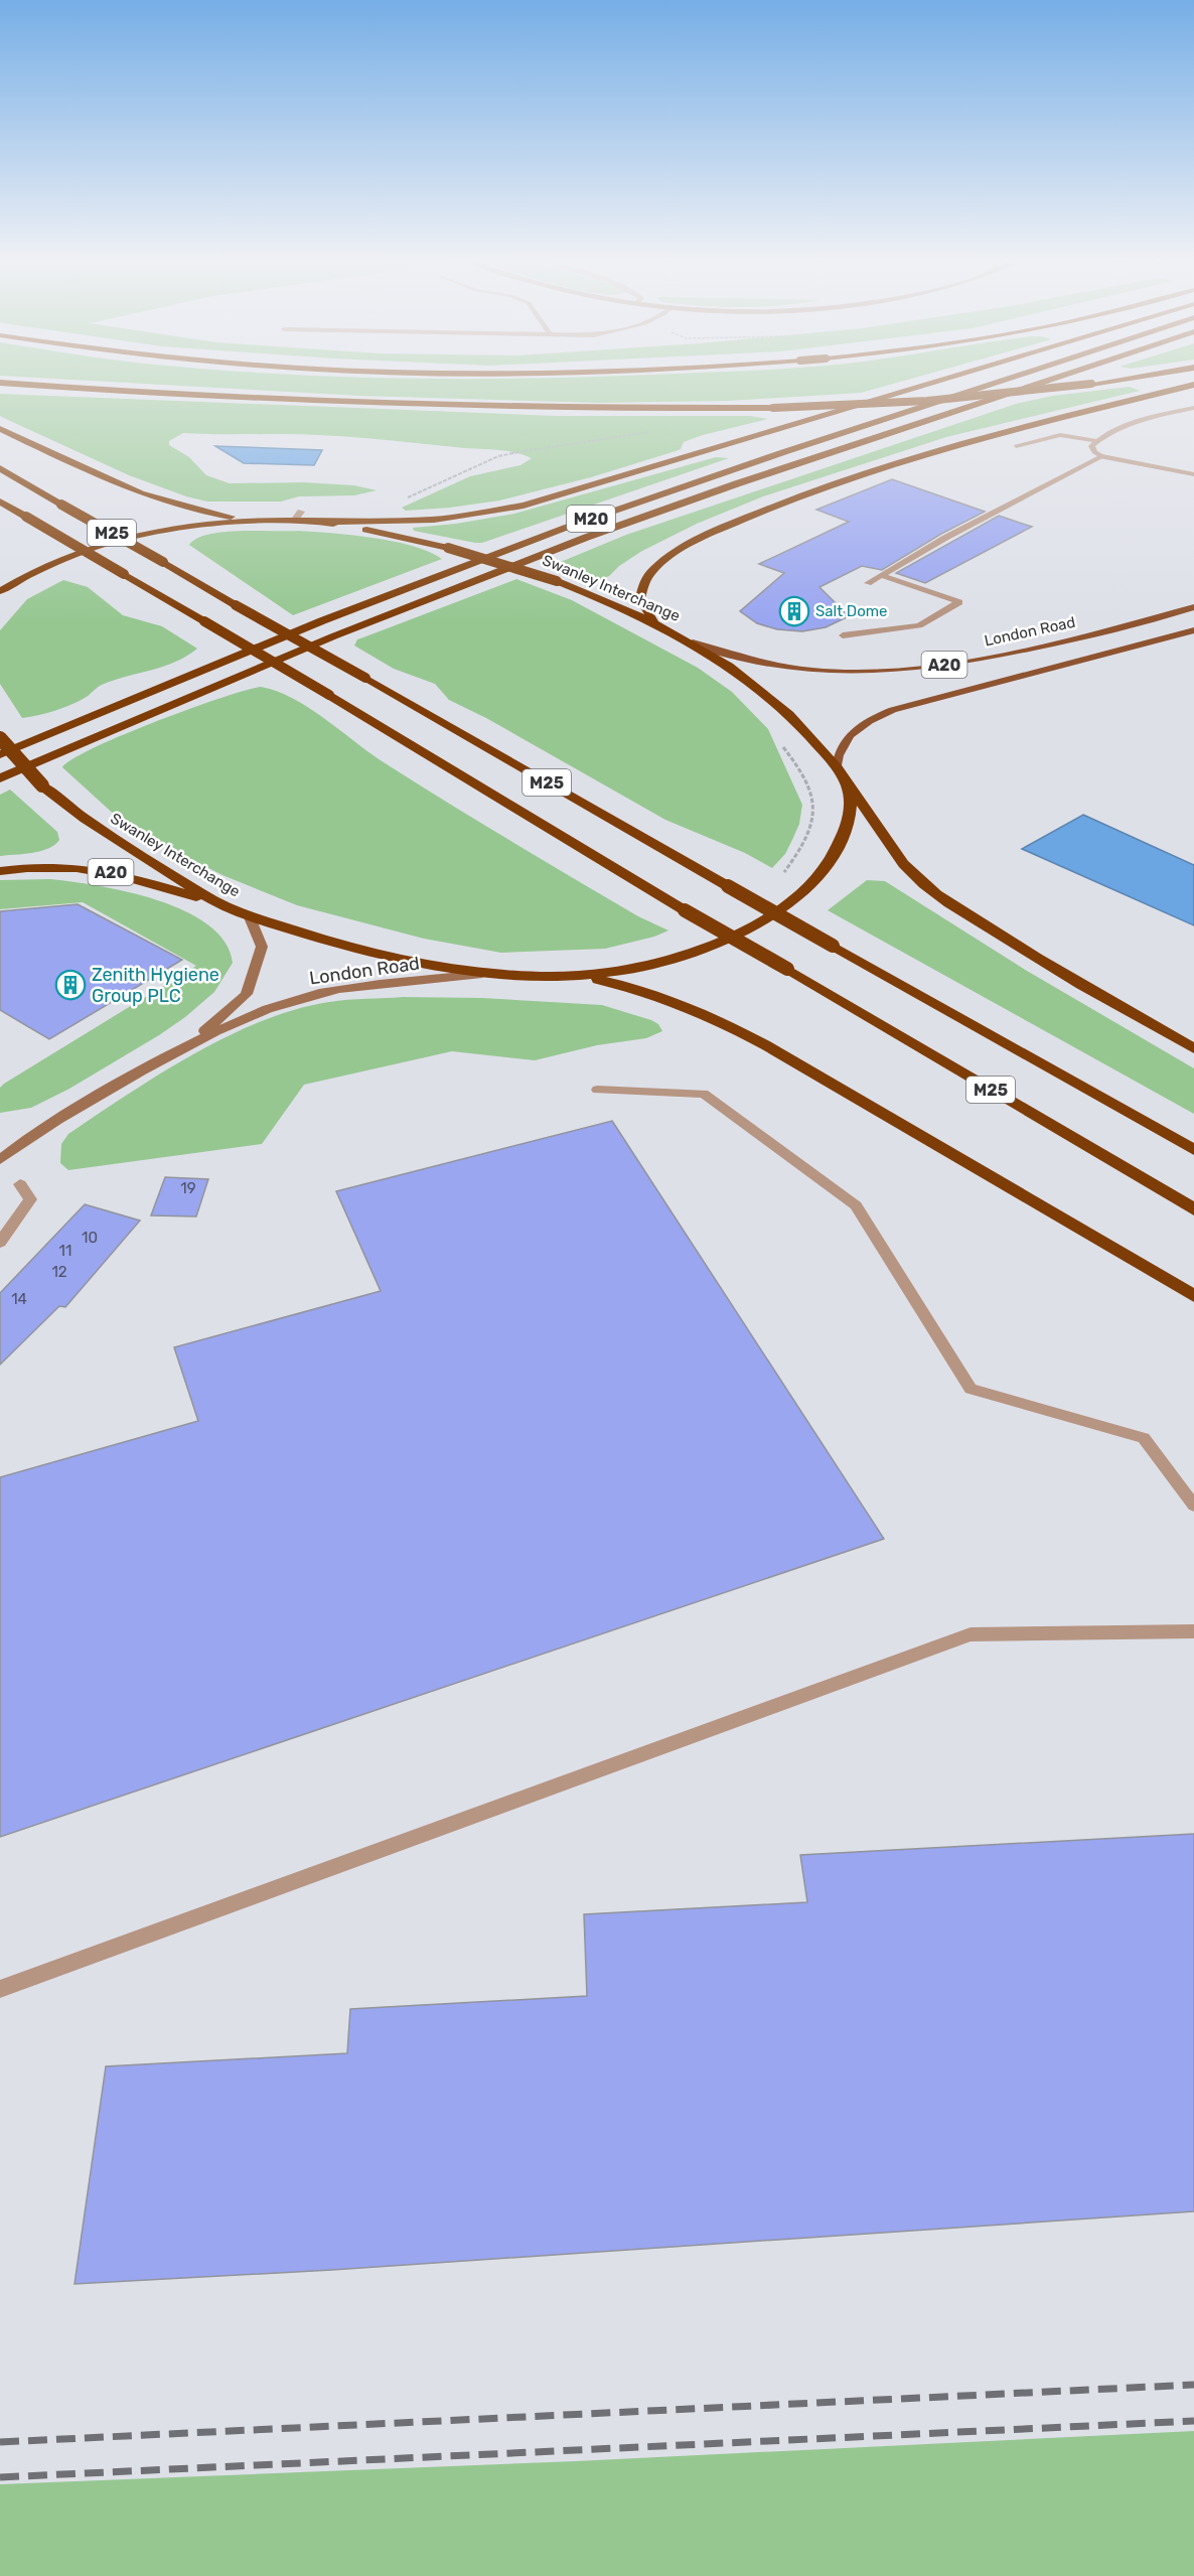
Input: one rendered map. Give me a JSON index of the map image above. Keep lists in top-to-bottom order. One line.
{"streets":{"highway":["M20","M25","Swanley Interchange","A20"],"main road":["London Road"]},"crossings":[["M20","Swanley Interchange"],["M25","Swanley Interchange"],["Swanley Interchange","London Road"],["Swanley Interchange","A20"]],"places":{"building":["Salt Dome","Zenith Hygiene Group PLC"]},"house_numbers":["19","10","11","12","14"]}
